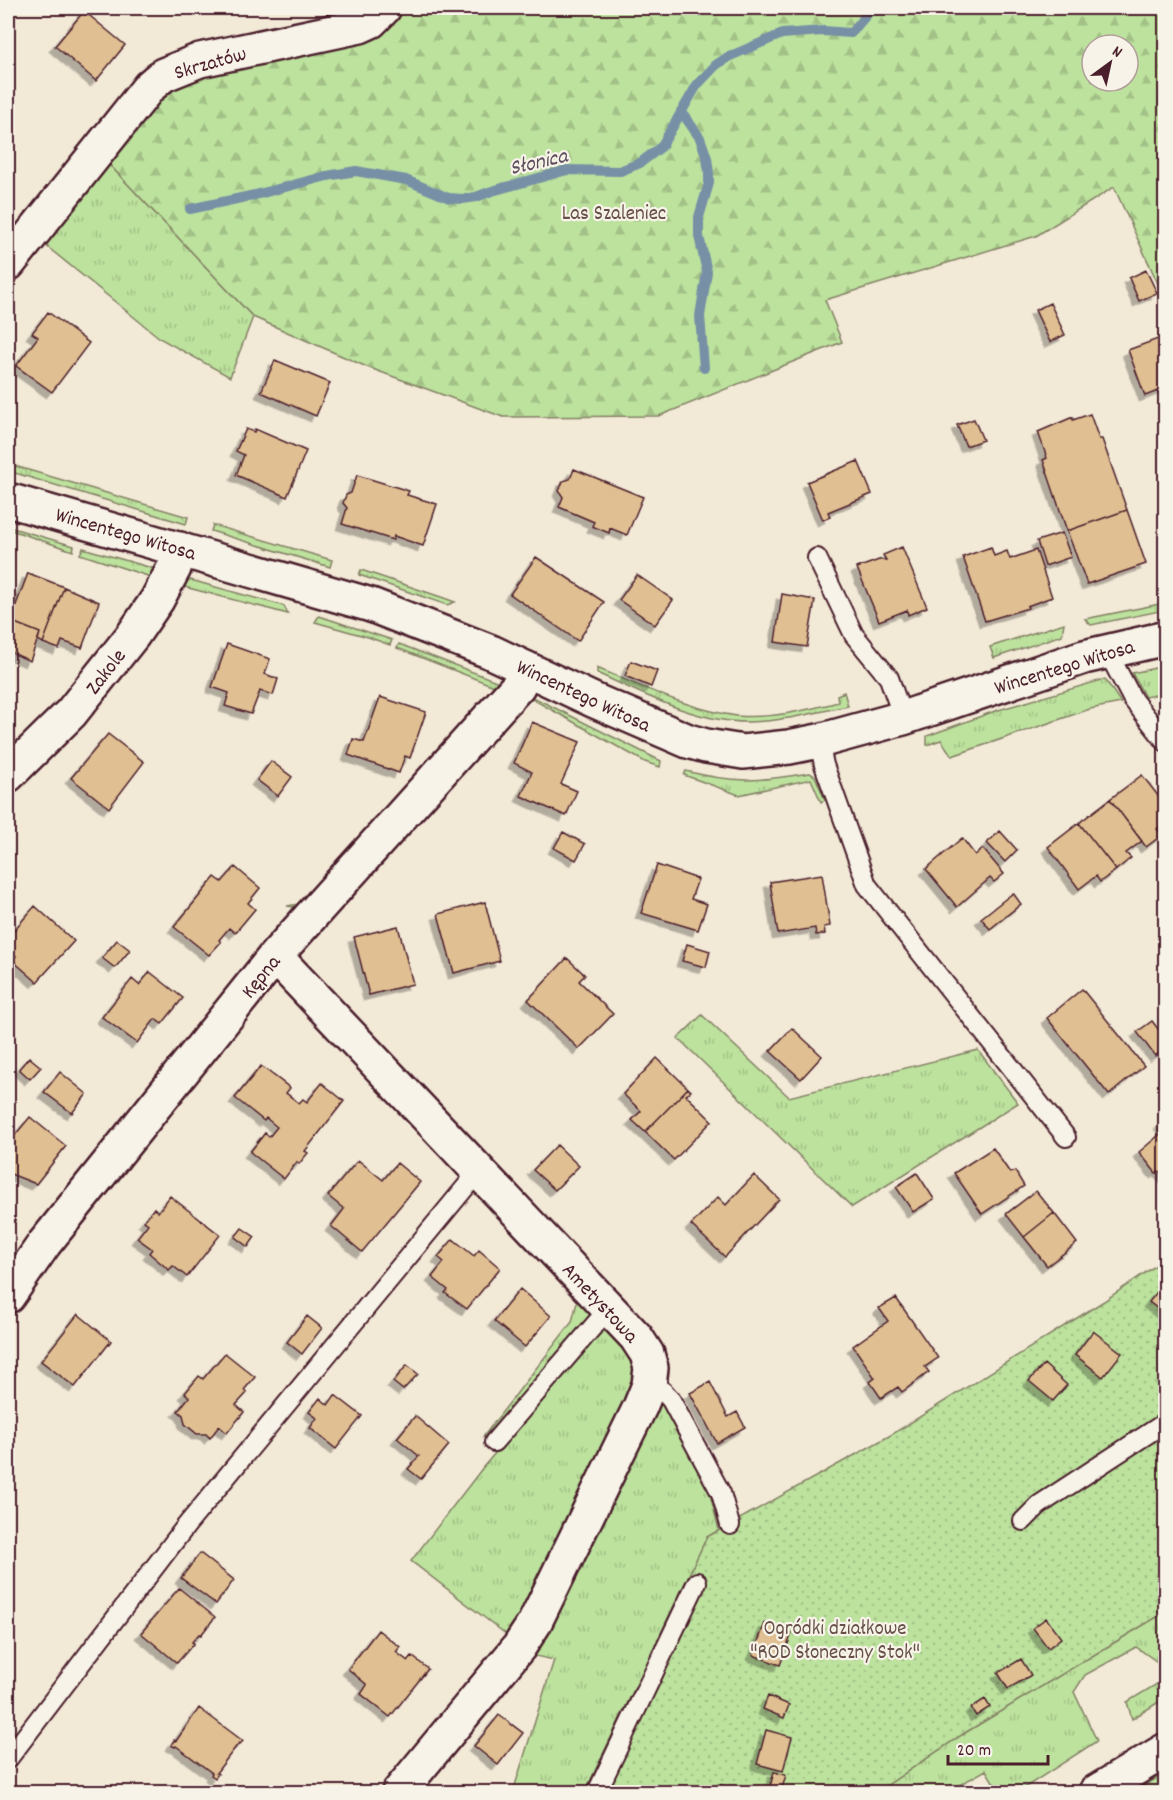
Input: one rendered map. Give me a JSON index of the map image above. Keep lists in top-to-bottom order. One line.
{"streets":{"main road":["Skrzatów","Wincentego Witosa","Zakole","Kępna","Ametystowa"]},"crossings":[["Wincentego Witosa","Zakole"],["Wincentego Witosa","Kępna"],["Kępna","Ametystowa"]],"water":["Słonica"],"parks":["Las Szaleniec","Ogródki działkowe \"ROD Słoneczny Stok\""],"scale_bar":"20 m","north":"top right"}
